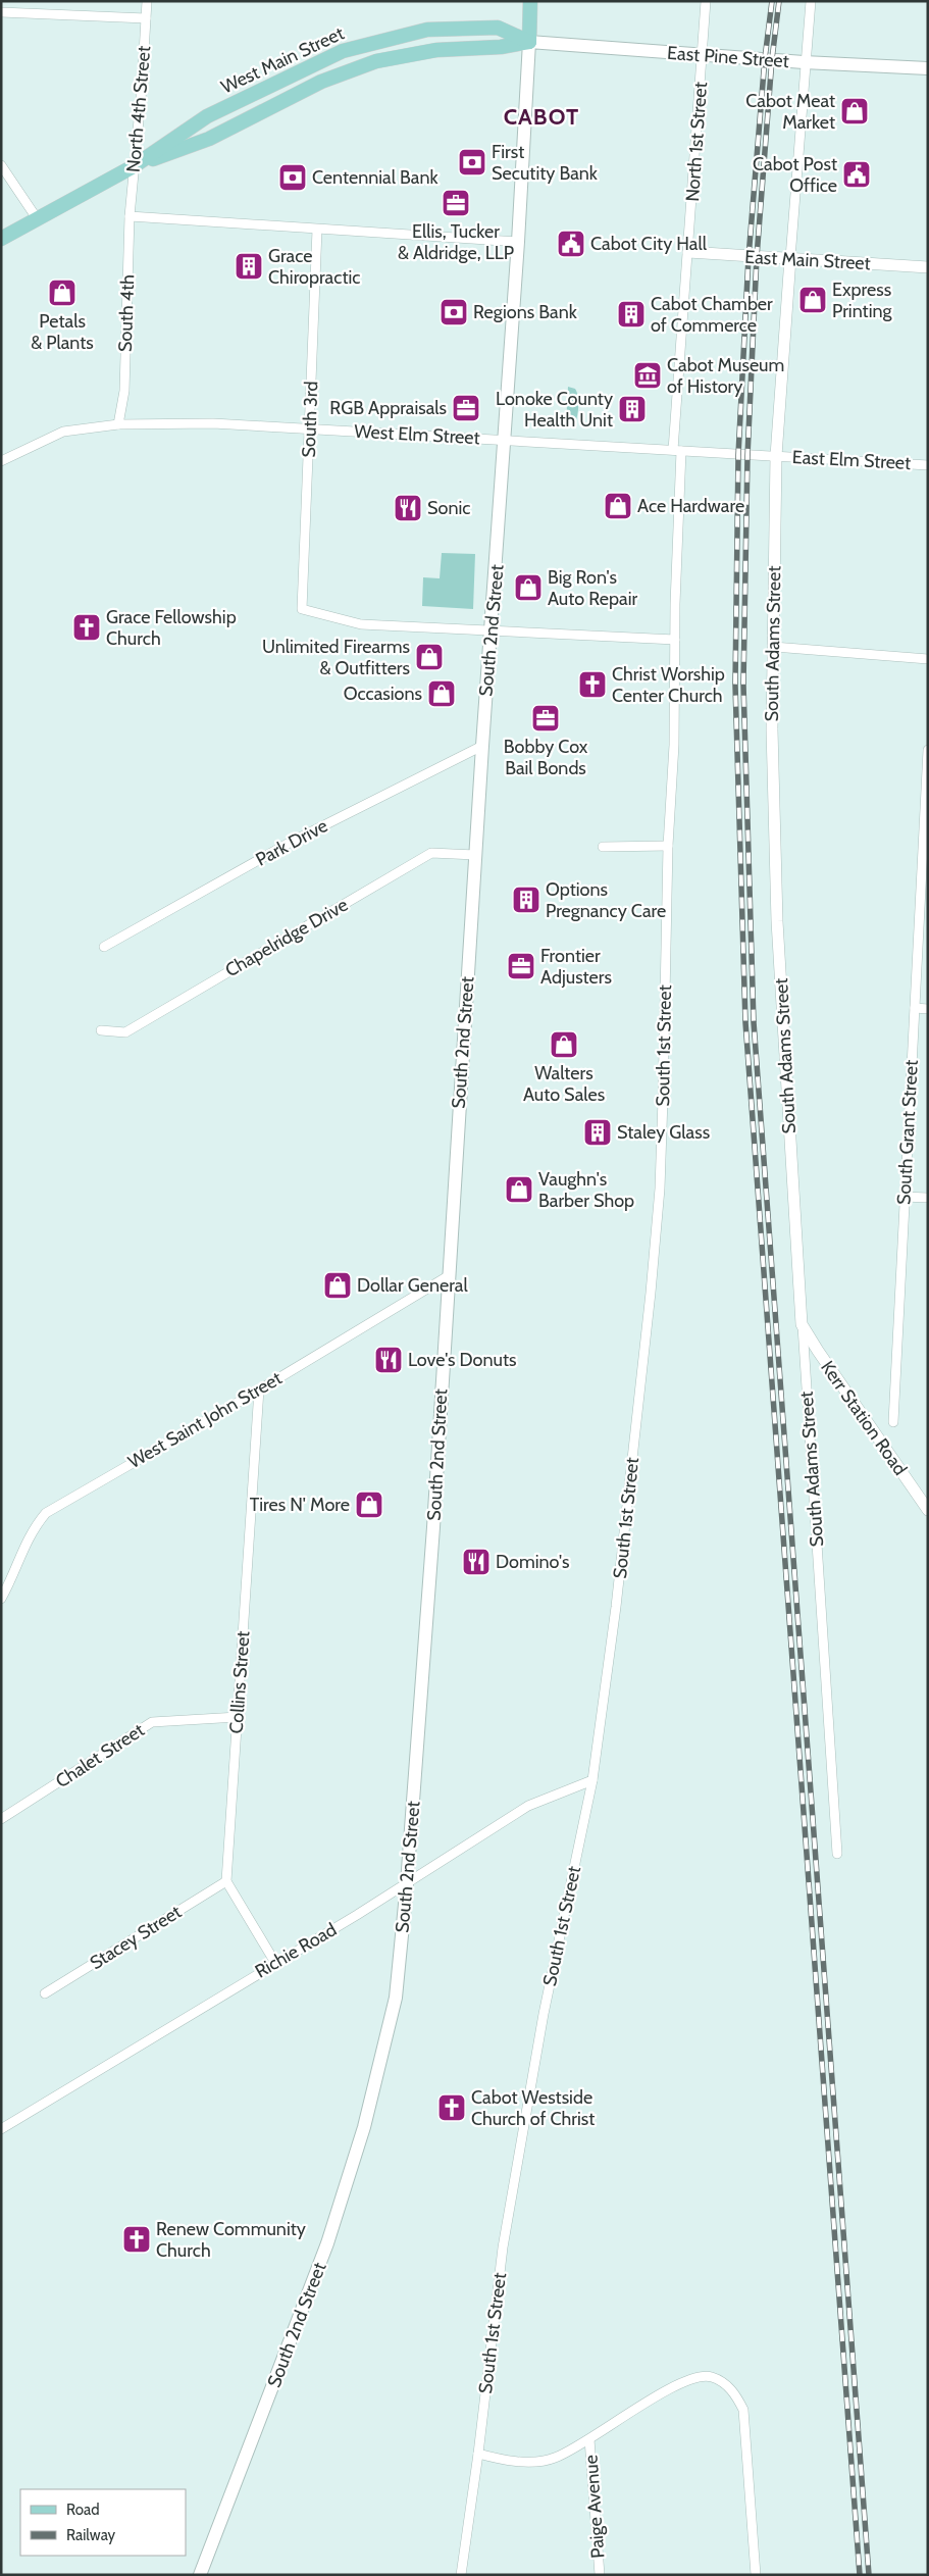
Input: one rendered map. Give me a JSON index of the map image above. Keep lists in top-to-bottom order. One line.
{"streets":{"main road":["East Pine Street","West Main Street","South 2nd Street"],"street":["North 4th Street","North 1st Street","East Main Street","South 4th","South 3rd","West Elm Street","East Elm Street","South Adams Street","Park Drive","Chapelridge Drive","South 1st Street","South Grant Street","Kerr Station Road","West Saint John Street","Collins Street","Chalet Street","Stacey Street","Richie Road","Paige Avenue"]},"crossings":[["East Pine Street","West Main Street"],["East Pine Street","North 1st Street"],["East Pine Street","South 2nd Street"],["West Main Street","North 4th Street"],["West Main Street","South 2nd Street"],["North 4th Street","South 4th"],["North 1st Street","East Main Street"],["North 1st Street","South 1st Street"],["East Main Street","South Adams Street"],["East Main Street","South 1st Street"],["South 4th","West Elm Street"],["South 3rd","West Elm Street"],["South 3rd","South 2nd Street"],["West Elm Street","East Elm Street"],["West Elm Street","South 2nd Street"],["West Elm Street","South Adams Street"],["West Elm Street","South 1st Street"],["East Elm Street","South Adams Street"],["South 2nd Street","Park Drive"],["South 2nd Street","Chapelridge Drive"],["South 2nd Street","West Saint John Street"],["South 2nd Street","Richie Road"],["South Adams Street","Kerr Station Road"],["South 1st Street","Richie Road"],["West Saint John Street","Collins Street"],["Collins Street","Chalet Street"],["Collins Street","Stacey Street"]],"districts":["CABOT"],"places":{"shop":["Cabot Meat Market","Petals & Plants","Express Printing","Ace Hardware","Big Ron's Auto Repair","Unlimited Firearms & Outfitters","Occasions","Walters Auto Sales","Vaughn's Barber Shop","Dollar General","Tires N' More"],"bank":["First Secutity Bank","Centennial Bank","Regions Bank"],"public building":["Cabot Post Office","Cabot City Hall"],"office":["Ellis, Tucker & Aldridge, LLP","RGB Appraisals","Bobby Cox Bail Bonds","Frontier Adjusters"],"building":["Grace Chiropractic","Cabot Chamber of Commerce","Lonoke County Health Unit","Options Pregnancy Care","Staley Glass"],"museum":["Cabot Museum of History"],"restaurant":["Sonic","Love's Donuts","Domino's"],"church":["Grace Fellowship Church","Christ Worship Center Church","Cabot Westside Church of Christ","Renew Community Church"]},"legend":["Road","Railway"]}
